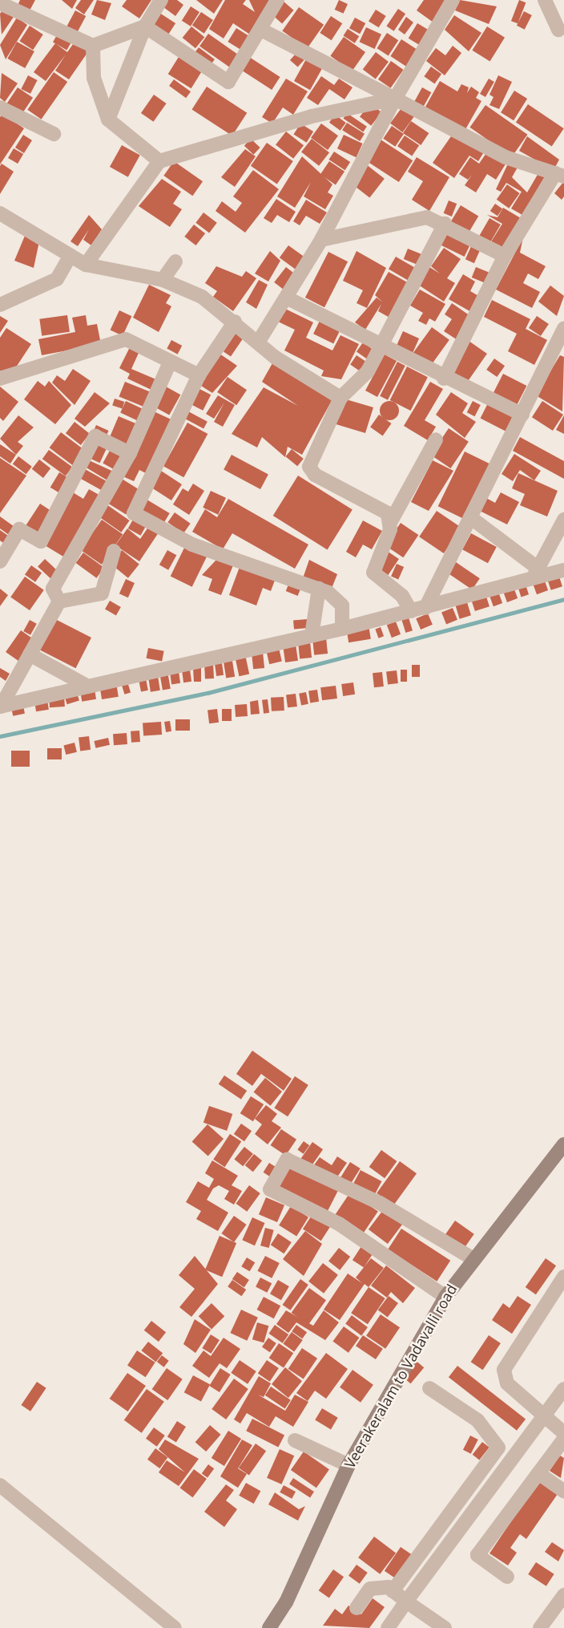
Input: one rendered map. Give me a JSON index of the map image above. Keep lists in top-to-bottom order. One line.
{"streets":{"street":["Veerakeralam to Vadavalli road"]}}
